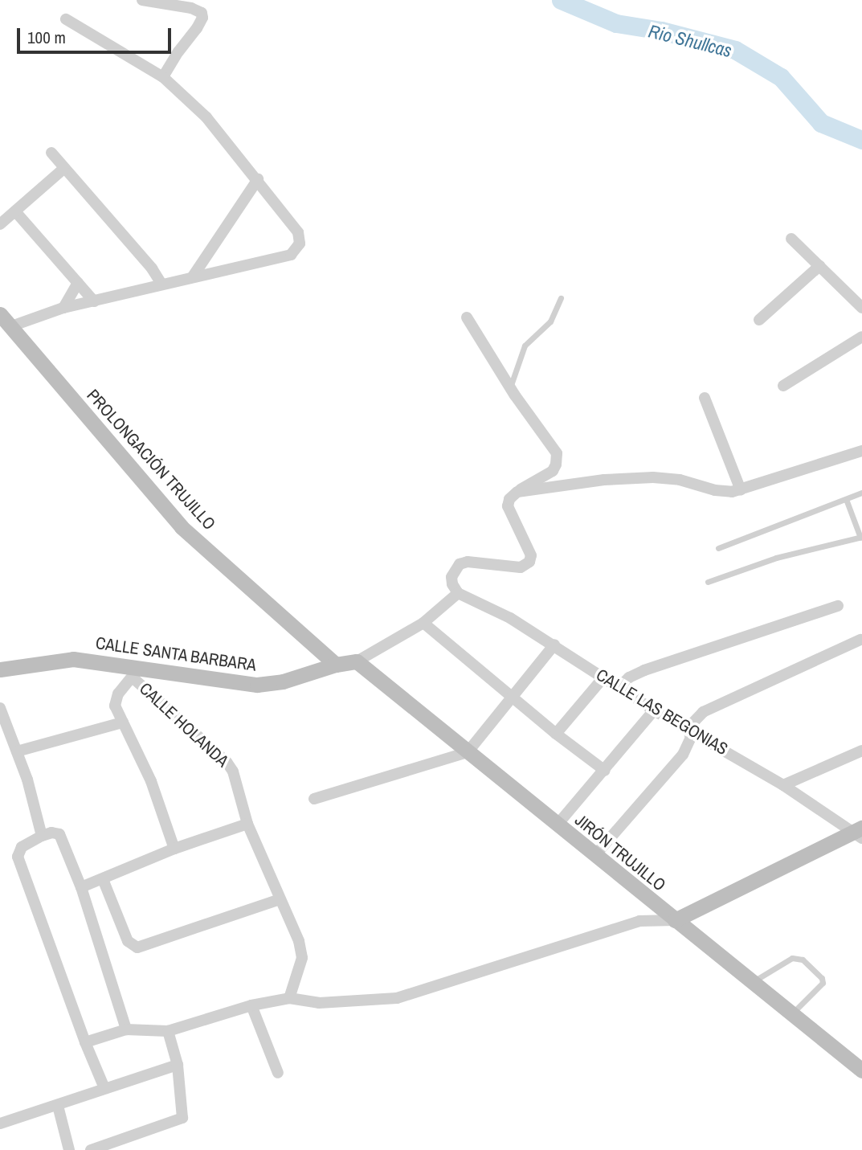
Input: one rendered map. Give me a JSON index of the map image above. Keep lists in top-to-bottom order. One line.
{"streets":{"street":["PROLONGACIÓN TRUJILLO","CALLE SANTA BARBARA","CALLE LAS BEGONIAS","CALLE HOLANDA","JIRÓN TRUJILLO"]},"crossings":[["PROLONGACIÓN TRUJILLO","CALLE SANTA BARBARA"],["CALLE SANTA BARBARA","CALLE LAS BEGONIAS"],["CALLE SANTA BARBARA","CALLE HOLANDA"],["CALLE SANTA BARBARA","JIRÓN TRUJILLO"]],"water":["Rio Shullcas"],"scale_bar":"100 m"}
